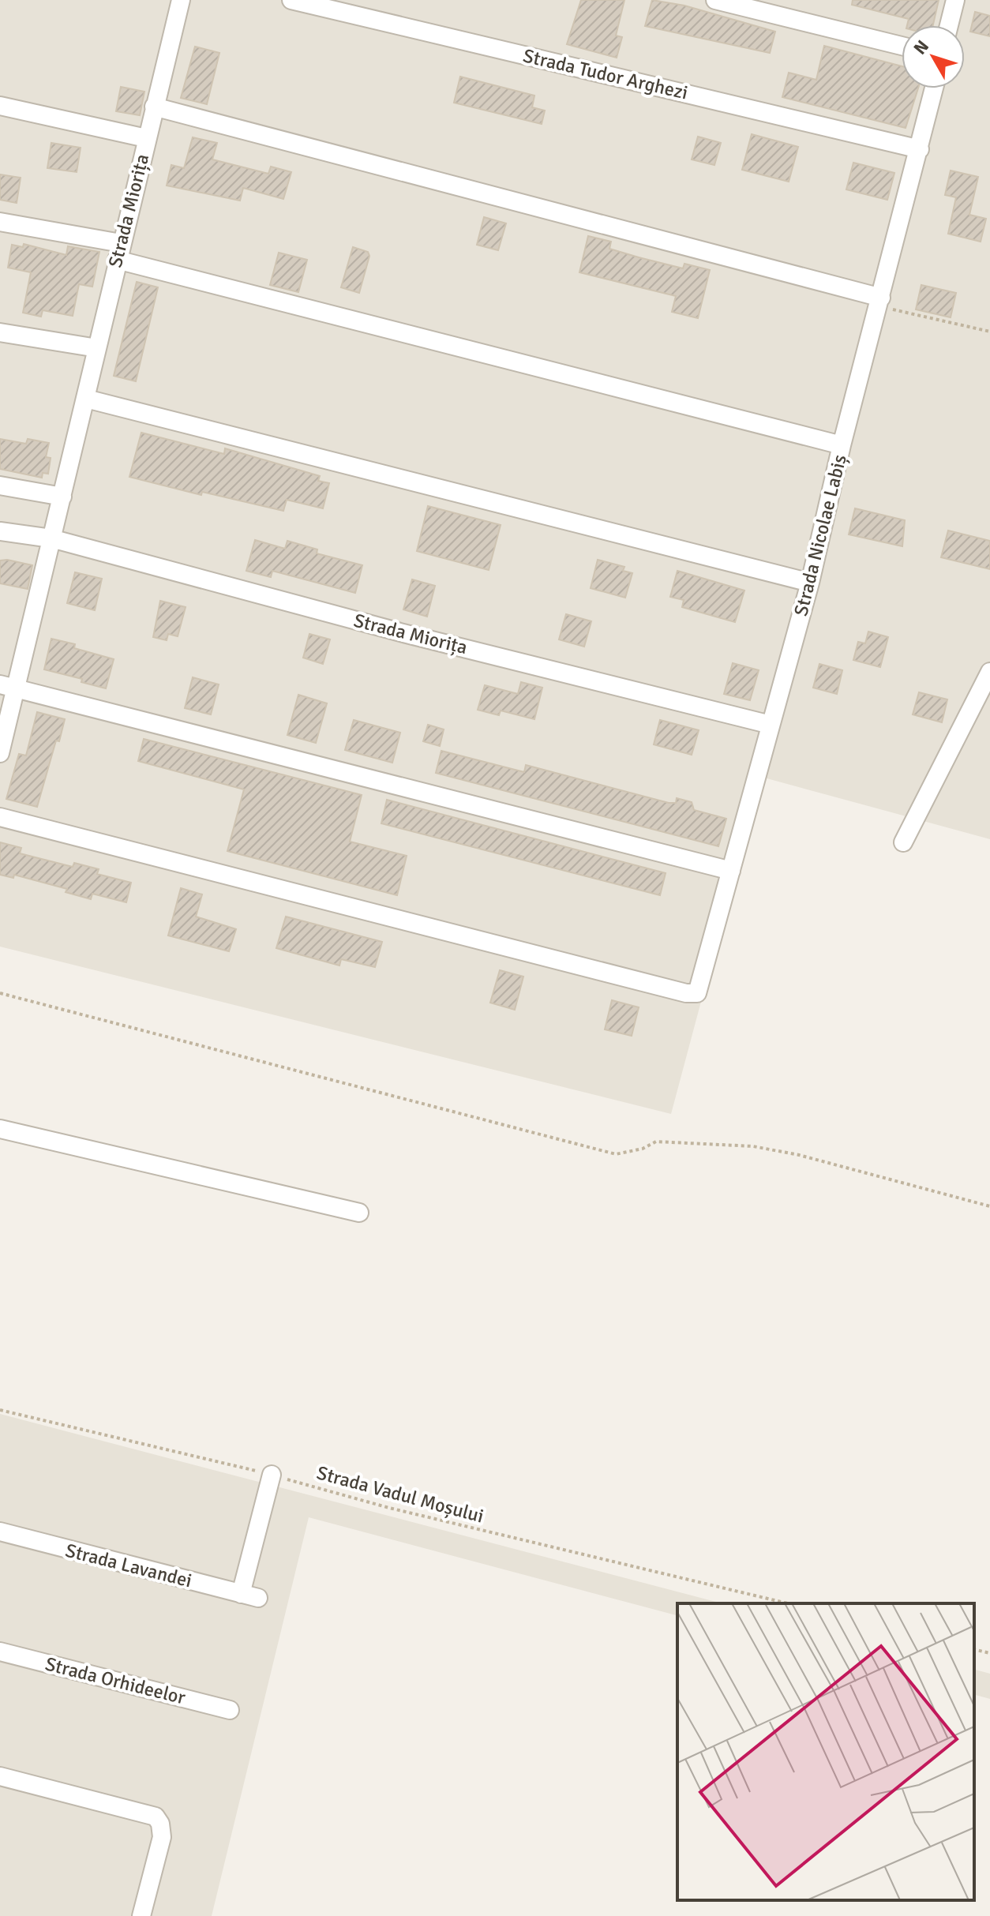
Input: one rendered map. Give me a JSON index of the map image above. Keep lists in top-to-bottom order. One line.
{"streets":{"street":["Strada Tudor Arghezi","Strada Miorița","Strada Nicolae Labiș","Strada Lavandei","Strada Orhideelor"],"path":["Strada Vadul Moșului"]},"crossings":[["Strada Tudor Arghezi","Strada Nicolae Labiș"],["Strada Miorița","Strada Nicolae Labiș"],["Strada Vadul Moșului","Strada Lavandei"]],"north":"top left"}
